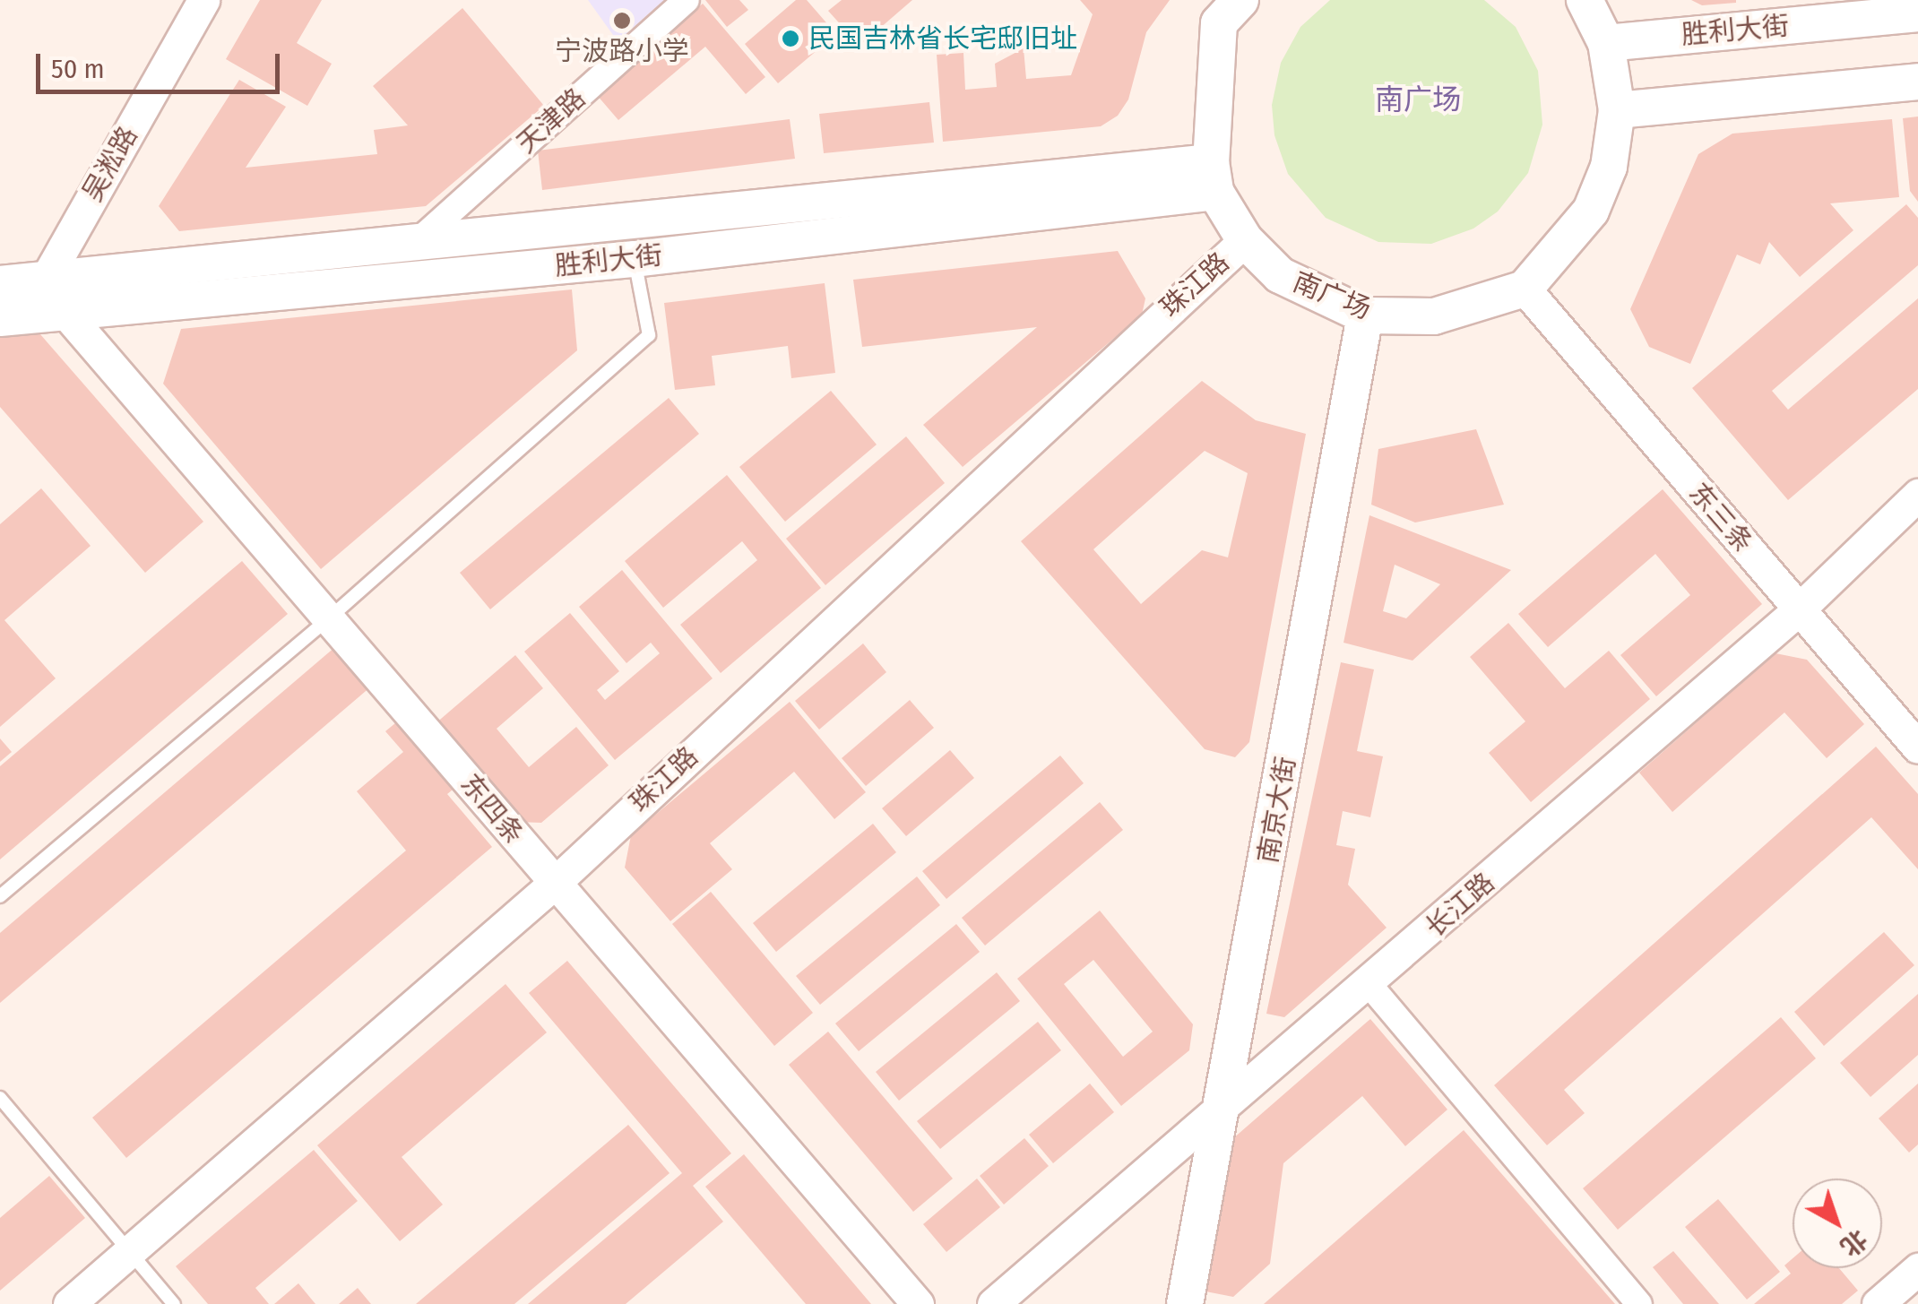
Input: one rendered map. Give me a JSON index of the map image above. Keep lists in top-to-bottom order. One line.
{"streets":{"main road":["胜利大街","南广场","南京大街"],"street":["天津路","吴淞路","珠江路","东三条","东四条","长江路"]},"crossings":[["胜利大街","天津路"],["胜利大街","吴淞路"],["胜利大街","南广场"],["胜利大街","东四条"],["珠江路","南广场"],["珠江路","东四条"],["南广场","东三条"],["南广场","南京大街"],["东三条","长江路"],["南京大街","长江路"]],"districts":["南广场"],"places":["宁波路小学","民国吉林省长宅邸旧址"],"scale_bar":"50 m","north":"bottom right"}
